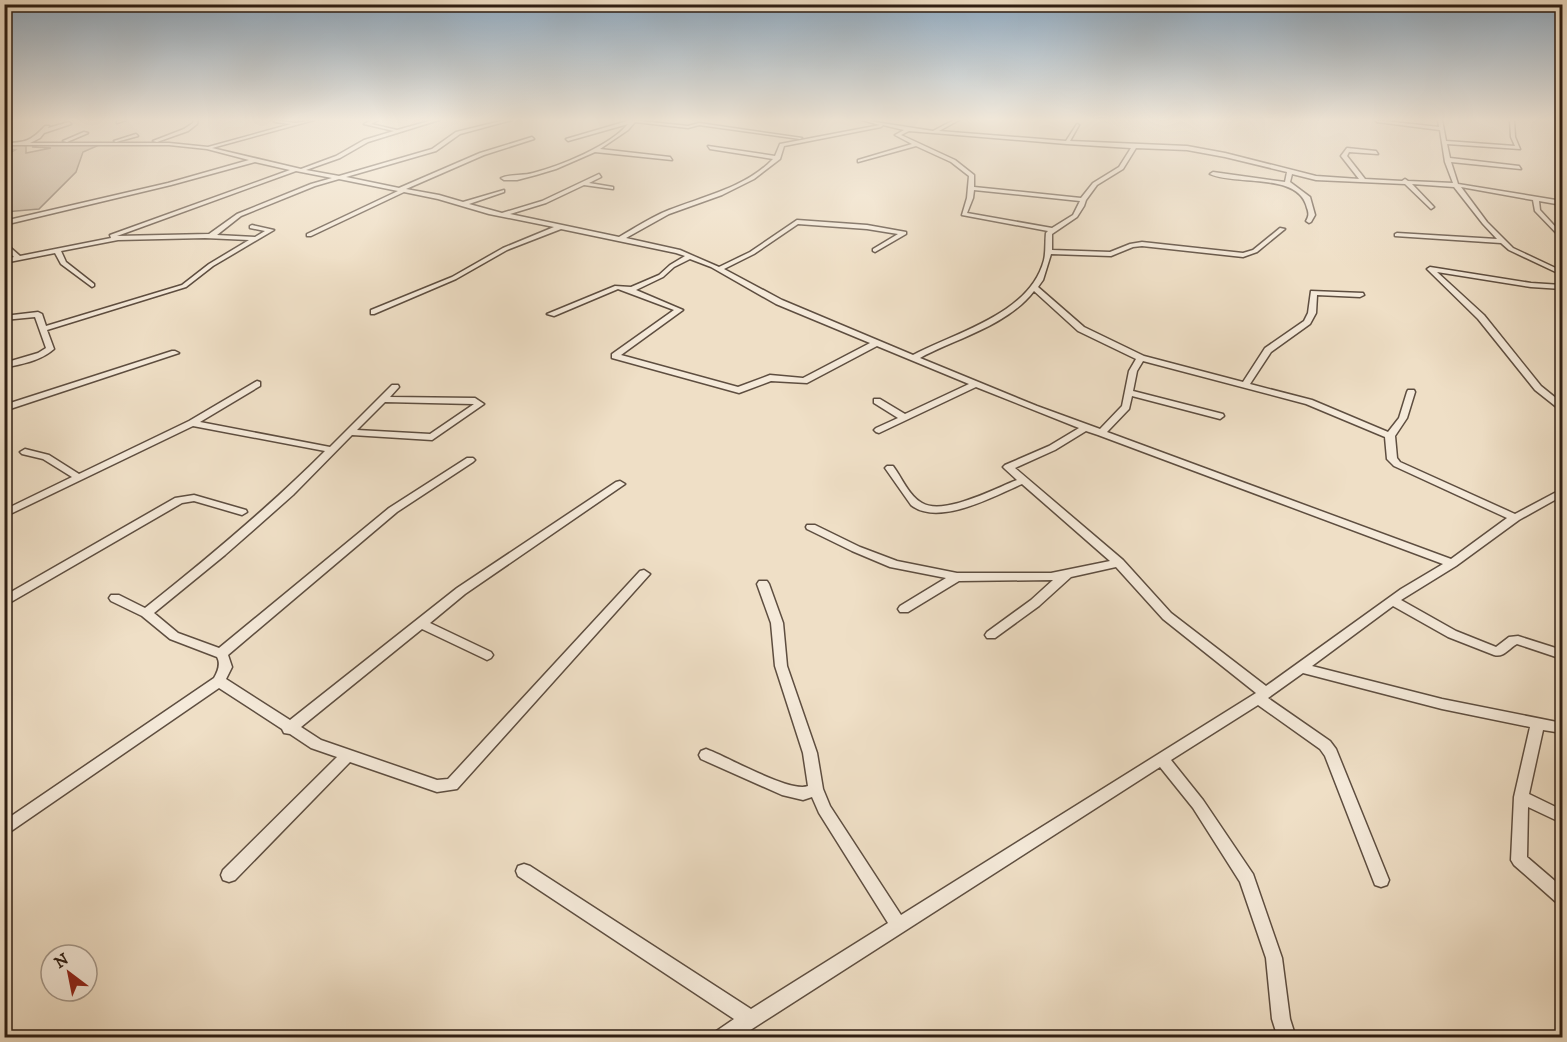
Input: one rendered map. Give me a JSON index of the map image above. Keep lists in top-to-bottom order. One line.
{"north":"top left"}
